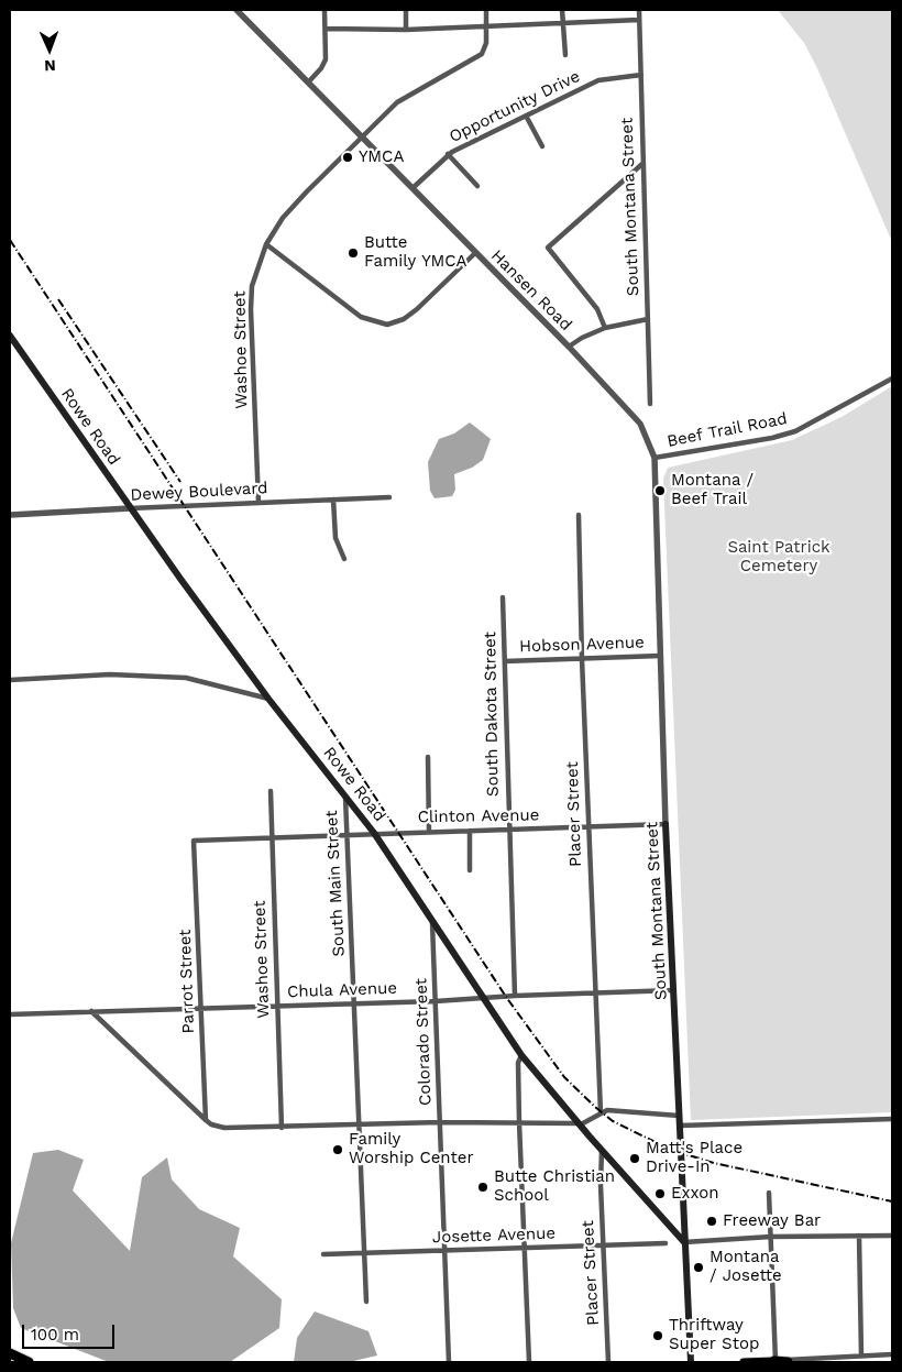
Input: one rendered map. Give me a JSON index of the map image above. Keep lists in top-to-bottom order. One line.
{"streets":{"main road":["South Montana Street","Rowe Road"],"street":["Opportunity Drive","Hansen Road","Washoe Street","Beef Trail Road","Dewey Boulevard","Hobson Avenue","South Dakota Street","Placer Street","Clinton Avenue","South Main Street","Parrot Street","Chula Avenue","Colorado Street","Josette Avenue"]},"crossings":[["Opportunity Drive","South Montana Street"],["Opportunity Drive","Hansen Road"],["South Montana Street","Hansen Road"],["South Montana Street","Rowe Road"],["South Montana Street","Beef Trail Road"],["South Montana Street","Hobson Avenue"],["South Montana Street","Clinton Avenue"],["South Montana Street","Chula Avenue"],["Hansen Road","Washoe Street"],["Hansen Road","Beef Trail Road"],["Washoe Street","Dewey Boulevard"],["Washoe Street","Clinton Avenue"],["Washoe Street","Chula Avenue"],["Rowe Road","Dewey Boulevard"],["Rowe Road","Placer Street"],["Rowe Road","Clinton Avenue"],["Rowe Road","South Main Street"],["Rowe Road","Chula Avenue"],["Rowe Road","Colorado Street"],["Hobson Avenue","South Dakota Street"],["Hobson Avenue","Placer Street"],["South Dakota Street","Clinton Avenue"],["South Dakota Street","Chula Avenue"],["Placer Street","Clinton Avenue"],["Placer Street","Chula Avenue"],["Placer Street","Josette Avenue"],["Clinton Avenue","South Main Street"],["Clinton Avenue","Parrot Street"],["South Main Street","Chula Avenue"],["South Main Street","Josette Avenue"],["Parrot Street","Chula Avenue"],["Chula Avenue","Colorado Street"],["Colorado Street","Josette Avenue"]],"parks":["Saint Patrick Cemetery"],"places":["YMCA","Butte Family YMCA","Montana / Beef Trail","Family Worship Center","Matt's Place Drive-In","Butte Christian School","Exxon","Freeway Bar","Montana / Josette","Thriftway Super Stop"],"scale_bar":"100 m","north":"bottom"}
